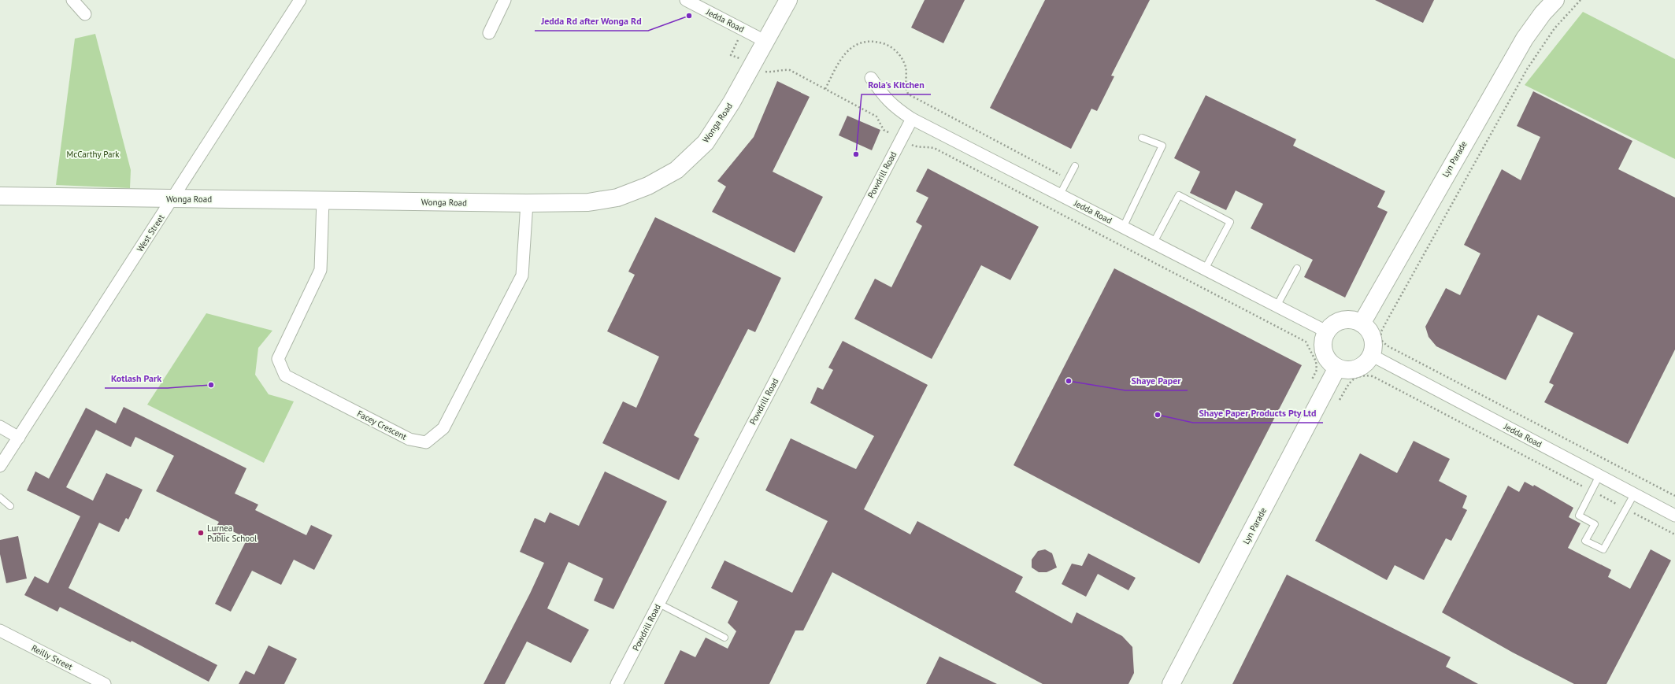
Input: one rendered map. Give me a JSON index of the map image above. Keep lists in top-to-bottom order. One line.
{"streets":{"street":["Jedda Road","Wonga Road","Lyn Parade","Powdrill Road","West Street","Facey Crescent","Reilly Street"]},"crossings":[["Jedda Road","Wonga Road"],["Jedda Road","Lyn Parade"],["Jedda Road","Powdrill Road"],["Wonga Road","West Street"],["Wonga Road","Facey Crescent"]],"parks":["McCarthy Park"],"places":["Jedda Rd after Wonga Rd","Rola's Kitchen","Shaye Paper","Kotlash Park","Shaye Paper Products Pty Ltd","Lurnea Public School"]}
